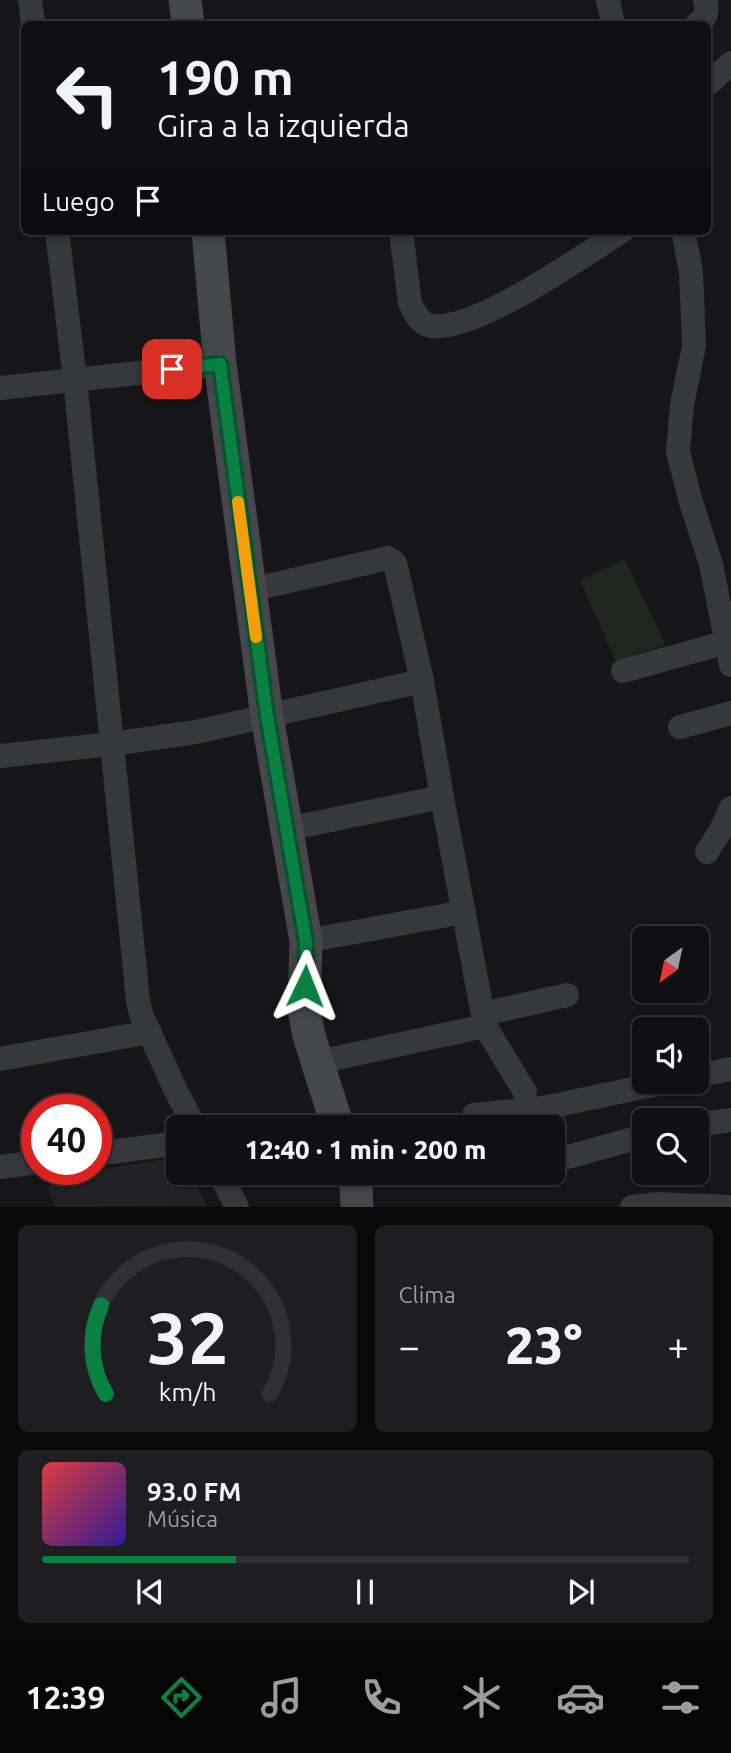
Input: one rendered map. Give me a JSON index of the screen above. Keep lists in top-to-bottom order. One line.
{"north":"bottom left","page":{"turn":["190 m","Gira a la izquierda"],"then":"Luego","limit":"40","trip":"12:40 · 1 min · 200 m","tile":"Clima","heat":["−","23°","+"],"song":["93.0 FM","Música"],"tabs":"12:39","gauge":["32","km/h"]}}
